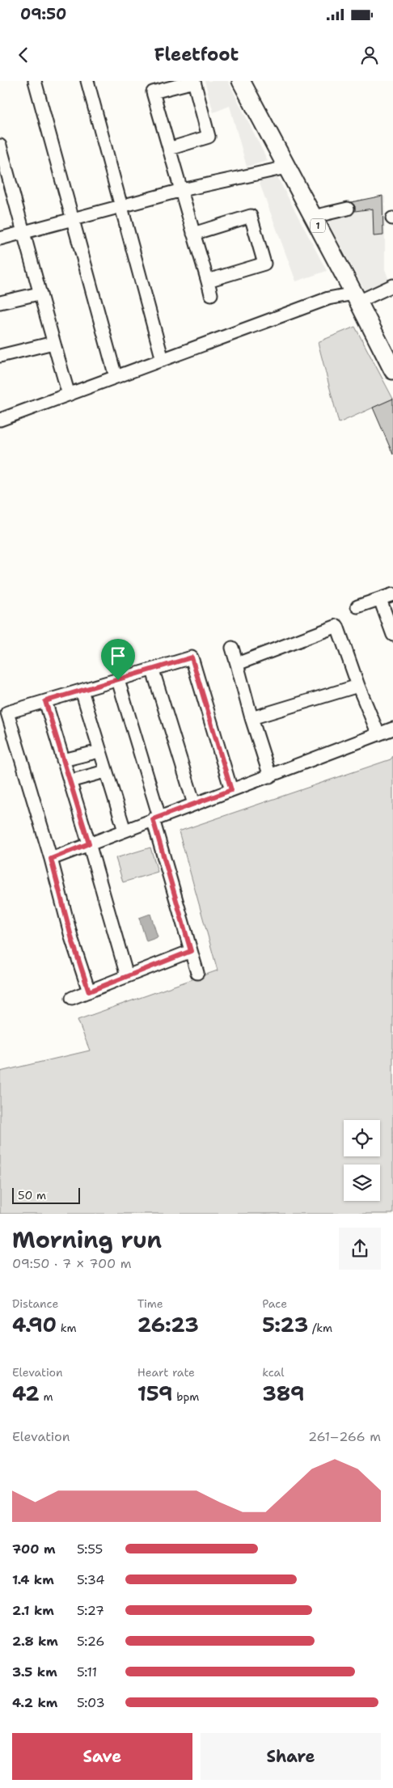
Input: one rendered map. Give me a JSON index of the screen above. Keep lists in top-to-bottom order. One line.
{"streets":{"highway":["1"]},"scale_bar":"50 m","page":{"status":"09:50","header":"Fleetfoot","scale":"50 m","heading":["Morning run","09:50 · 7 × 700 m"],"stats":[["Distance","4.90 km"],["Time","26:23"],["Pace","5:23 /km"],["Elevation","42 m"],["Heart rate","159 bpm"],["kcal","389"]],"chart":["Elevation","261–266 m"],"list":[{"name":"700 m","note":"5:55"},{"name":"1.4 km","note":"5:34"},{"name":"2.1 km","note":"5:27"},{"name":"2.8 km","note":"5:26"},{"name":"3.5 km","note":"5:11"},{"name":"4.2 km","note":"5:03"}],"buttons":["Save","Share"]}}
